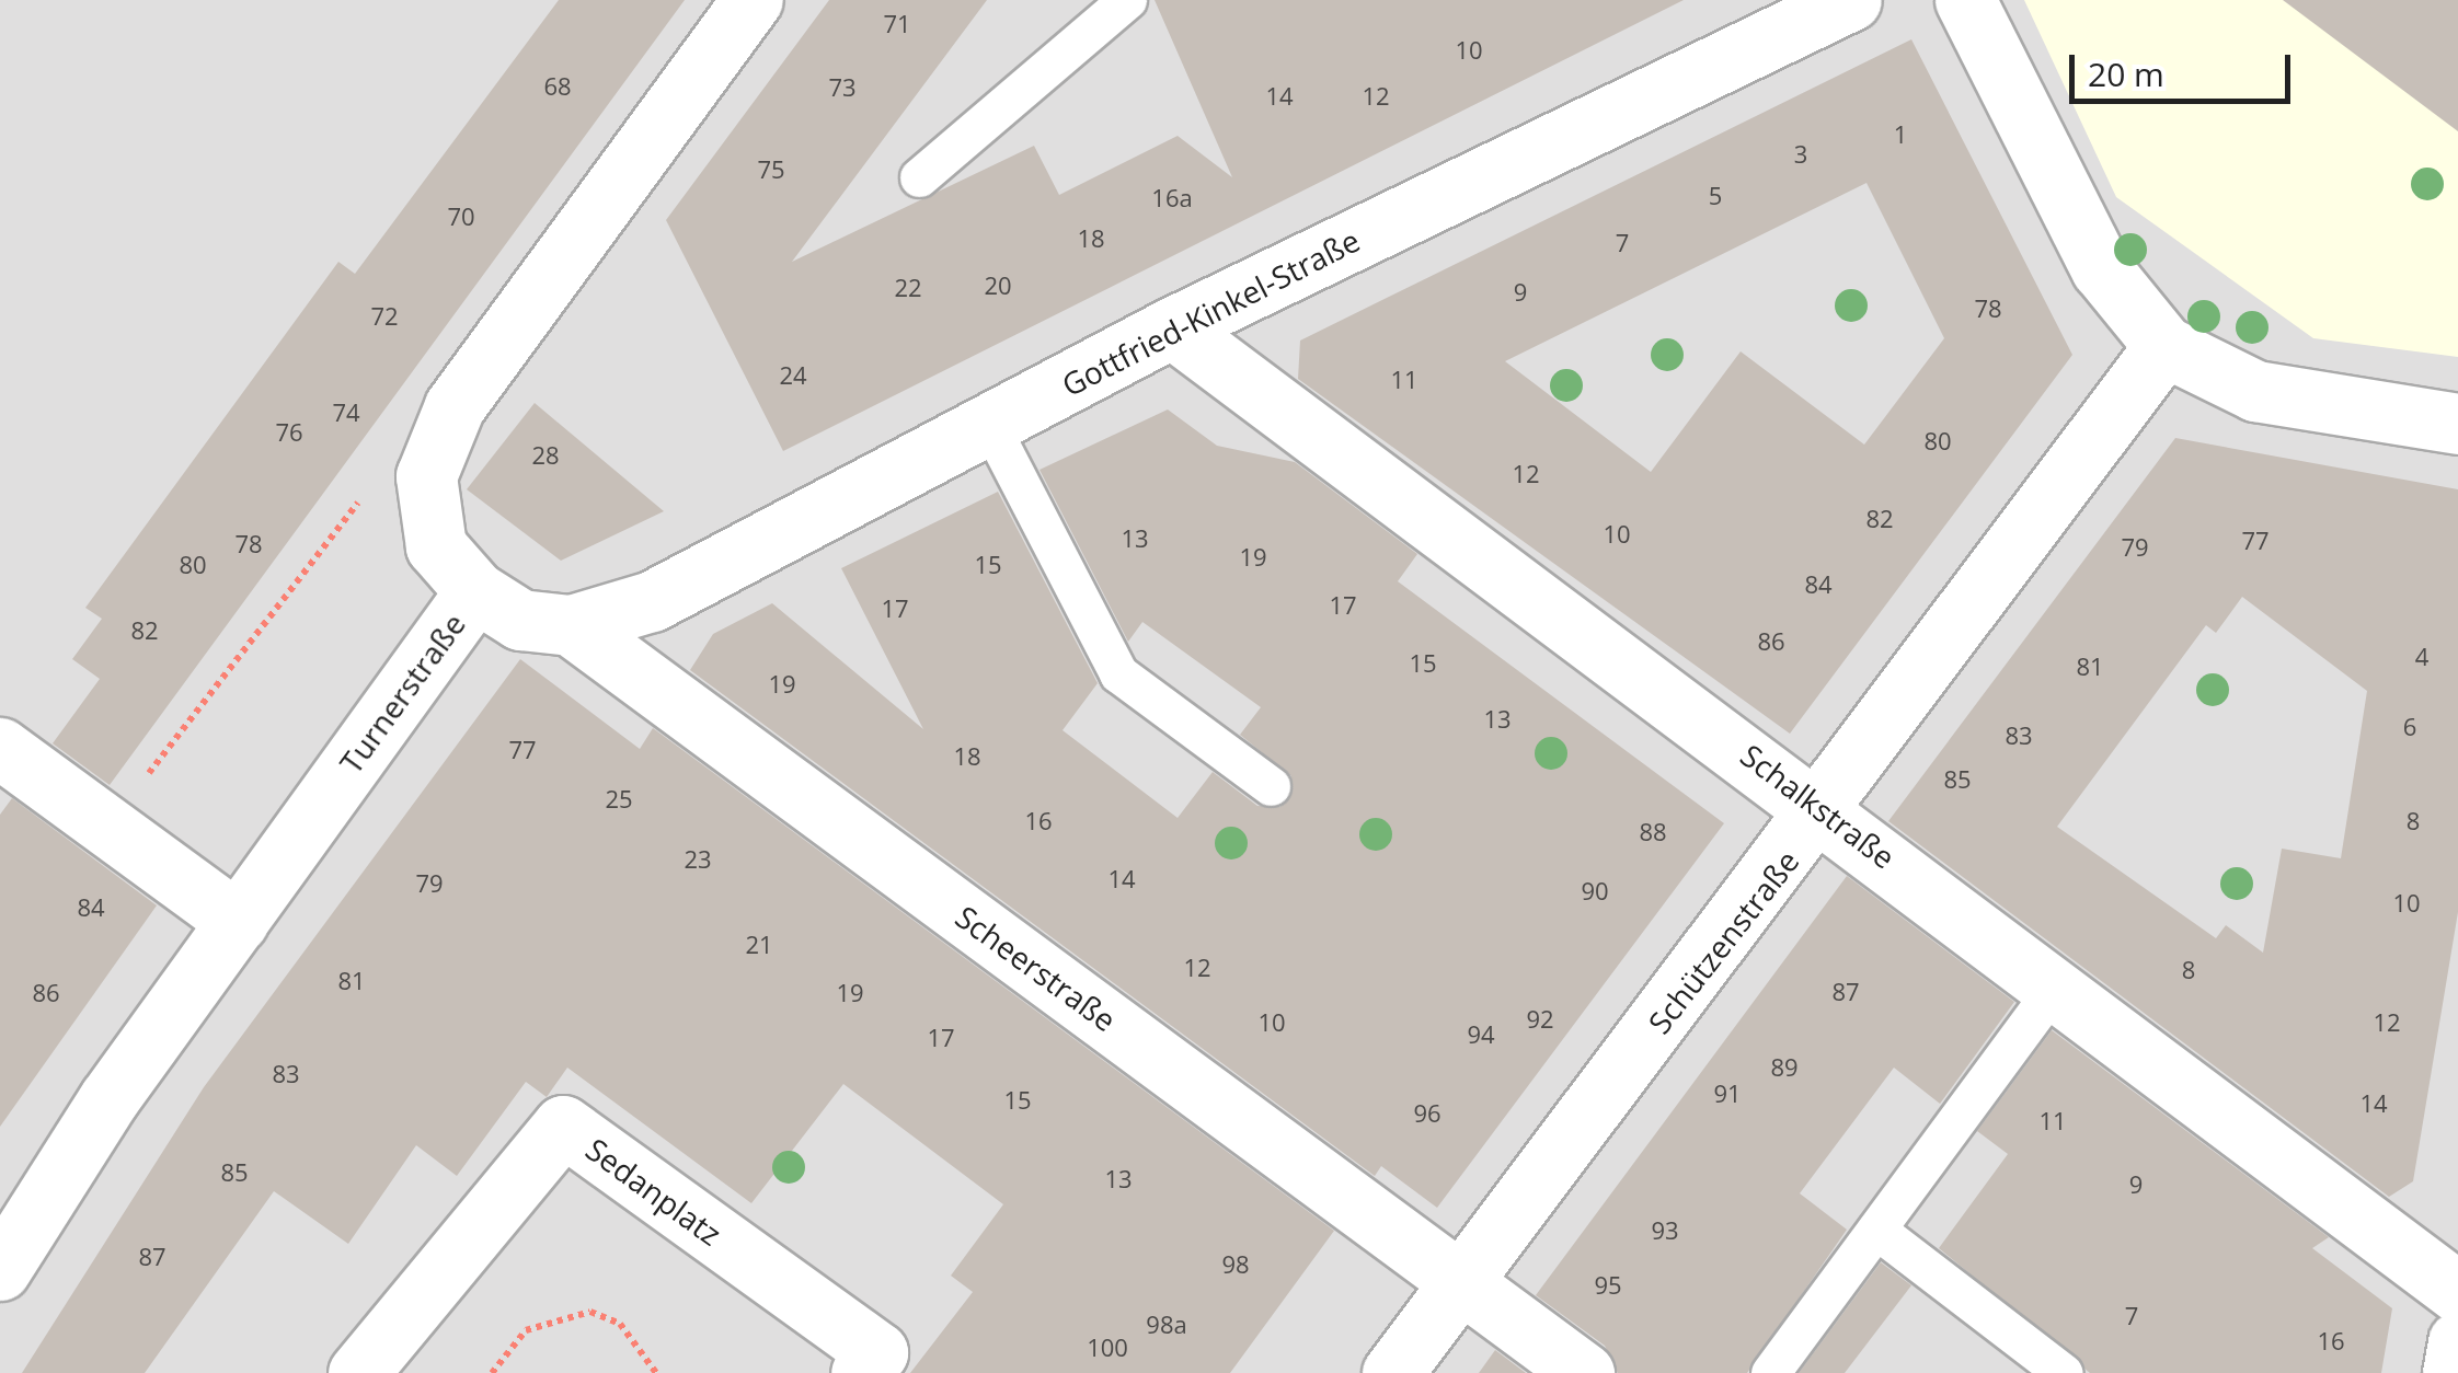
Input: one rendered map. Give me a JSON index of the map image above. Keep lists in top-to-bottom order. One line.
{"streets":{"street":["Gottfried-Kinkel-Straße","Turnerstraße","Schalkstraße","Schützenstraße","Scheerstraße","Sedanplatz"]},"crossings":[["Gottfried-Kinkel-Straße","Schalkstraße"],["Gottfried-Kinkel-Straße","Scheerstraße"],["Turnerstraße","Scheerstraße"],["Schalkstraße","Schützenstraße"],["Schützenstraße","Scheerstraße"]],"house_numbers":["71","10","68","73","14","12","1","3","75","5","16a","70","18","7","20","22","9","78","72","24","11","74","76","80","28","12","82","10","13","77","78","79","19","80","15","84","17","17","82","86","4","15","81","19","13","6","83","77","18","85","25","16","8","88","23","14","79","90","10","84","21","12","8","81","87","86","19","92","10","12","94","17","89","83","91","15","14","96","11","85","13","9","93","87","98","95","7","98a","16","100"],"scale_bar":"20 m"}
